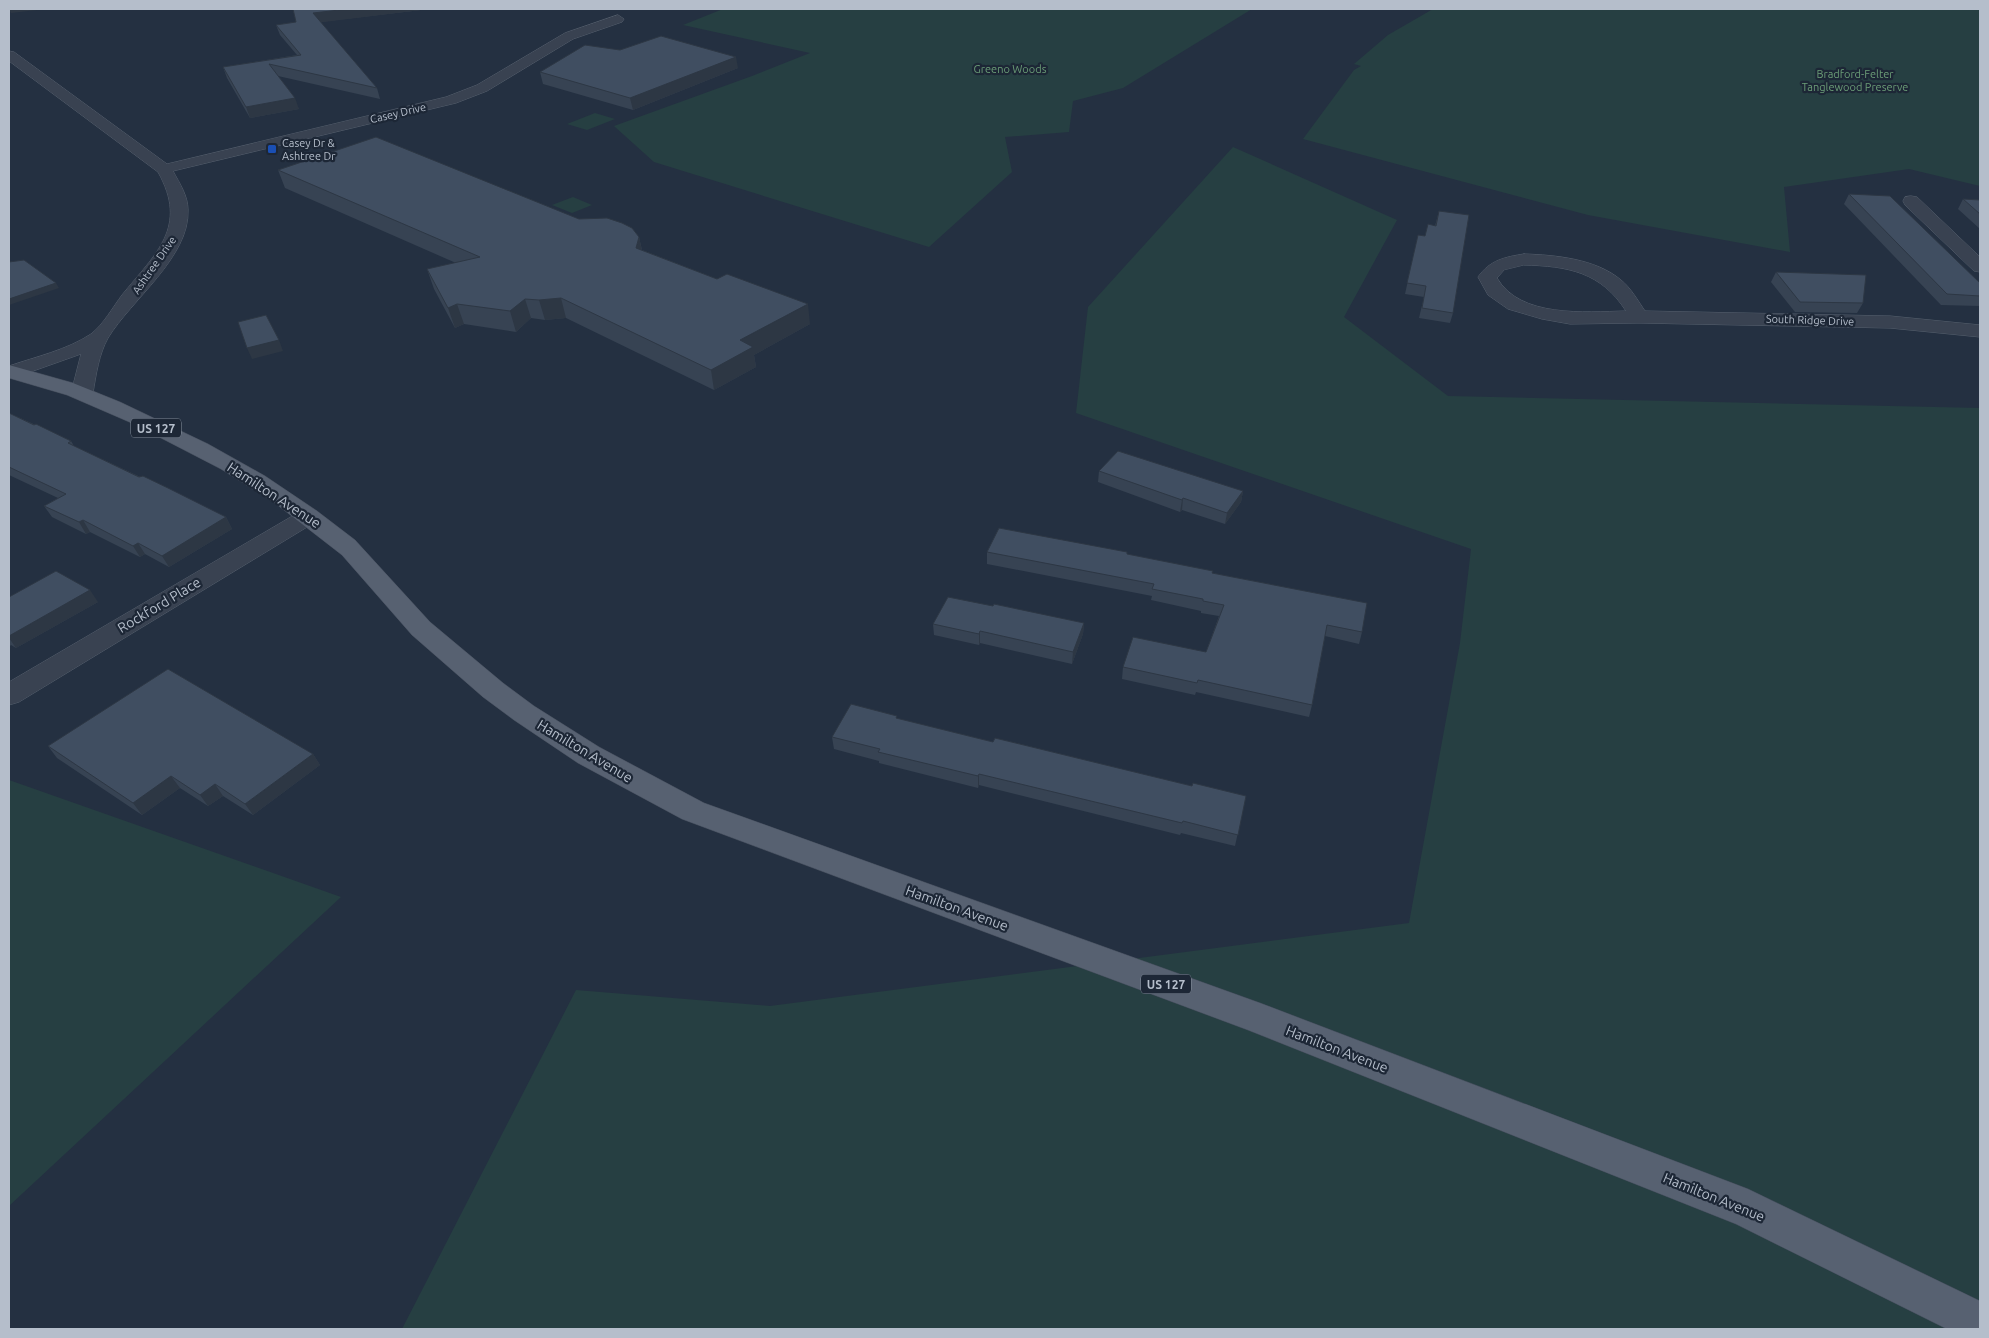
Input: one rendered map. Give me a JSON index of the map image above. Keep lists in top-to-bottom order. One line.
{"streets":{"main road":["US 127","Hamilton Avenue"],"street":["Casey Drive","Ashtree Drive","South Ridge Drive","Rockford Place"]},"crossings":[["Casey Drive","Ashtree Drive"],["Ashtree Drive","Hamilton Avenue"],["Hamilton Avenue","Rockford Place"]],"parks":["Greeno Woods","Bradford-Felter Tanglewood Preserve"],"places":{"transit":["Casey Dr & Ashtree Dr"]}}
